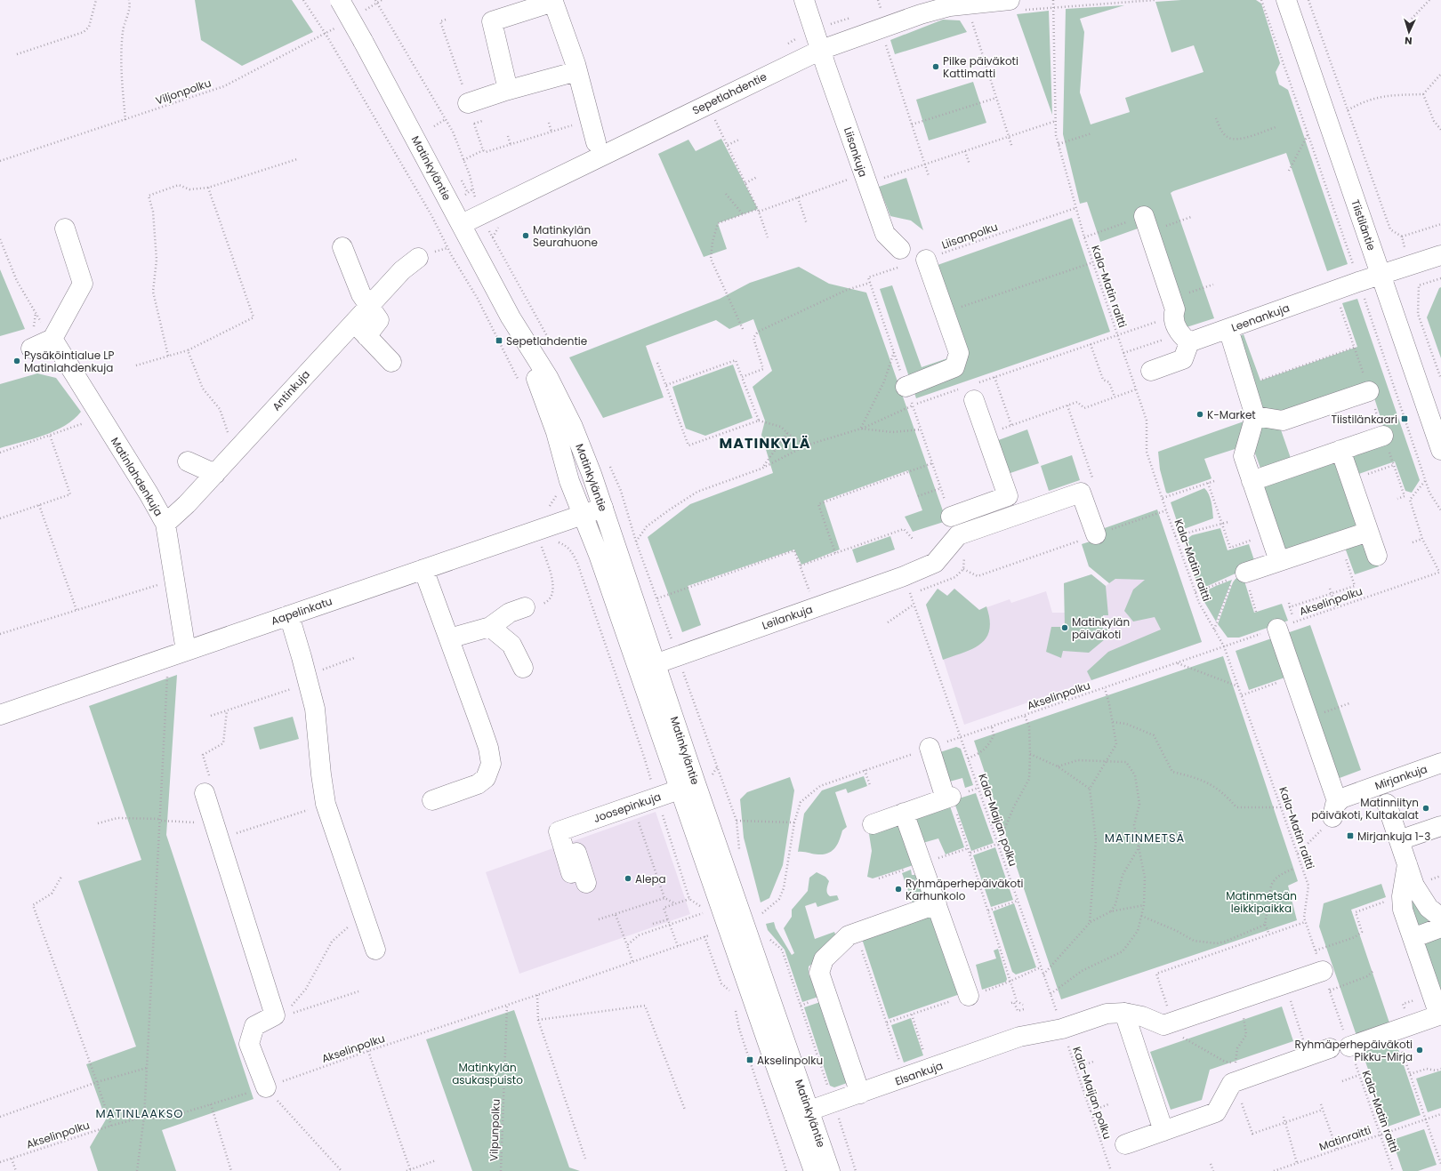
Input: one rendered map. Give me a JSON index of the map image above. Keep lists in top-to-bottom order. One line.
{"streets":{"street":["Sepetlahdentie","Liisankuja","Matinkyläntie","Tiistiläntie","Leenankuja","Antinkuja","Matinlahdenkuja","Aapelinkatu","Leilankuja","Mirjankuja","Joosepinkuja","Elsankuja"],"path":["Viljonpolku","Liisanpolku","Kala-Matin raitti","Akselinpolku","Kala-Maijan polku","Vilpunpolku","Matinraitti"]},"crossings":[["Sepetlahdentie","Liisankuja"],["Sepetlahdentie","Matinkyläntie"],["Matinkyläntie","Aapelinkatu"],["Matinkyläntie","Leilankuja"],["Matinkyläntie","Joosepinkuja"],["Matinkyläntie","Elsankuja"],["Tiistiläntie","Leenankuja"],["Liisanpolku","Kala-Matin raitti"],["Kala-Matin raitti","Akselinpolku"],["Kala-Matin raitti","Matinraitti"],["Antinkuja","Matinlahdenkuja"],["Matinlahdenkuja","Aapelinkatu"],["Akselinpolku","Kala-Maijan polku"],["Akselinpolku","Vilpunpolku"],["Leilankuja","Kala-Maijan polku"],["Kala-Maijan polku","Elsankuja"]],"districts":["MATINKYLÄ","MATINMETSÄ","MATINLAAKSO"],"parks":["Matinmetsän leikkipaikka","Matinkylän asukaspuisto"],"places":{"other":["Pilke päiväkoti Kattimatti","Matinkylän Seurahuone","Pysäköintialue LP Matinlahdenkuja","K-Market","Matinkylän päiväkoti","Matinniityn päiväkoti, Kultakalat","Alepa","Ryhmäperhepäiväkoti Karhunkolo","Ryhmäperhepäiväkoti Pikku-Mirja"],"transit":["Sepetlahdentie","Tiistilänkaari","Mirjankuja 1-3","Akselinpolku"]},"north":"bottom"}
